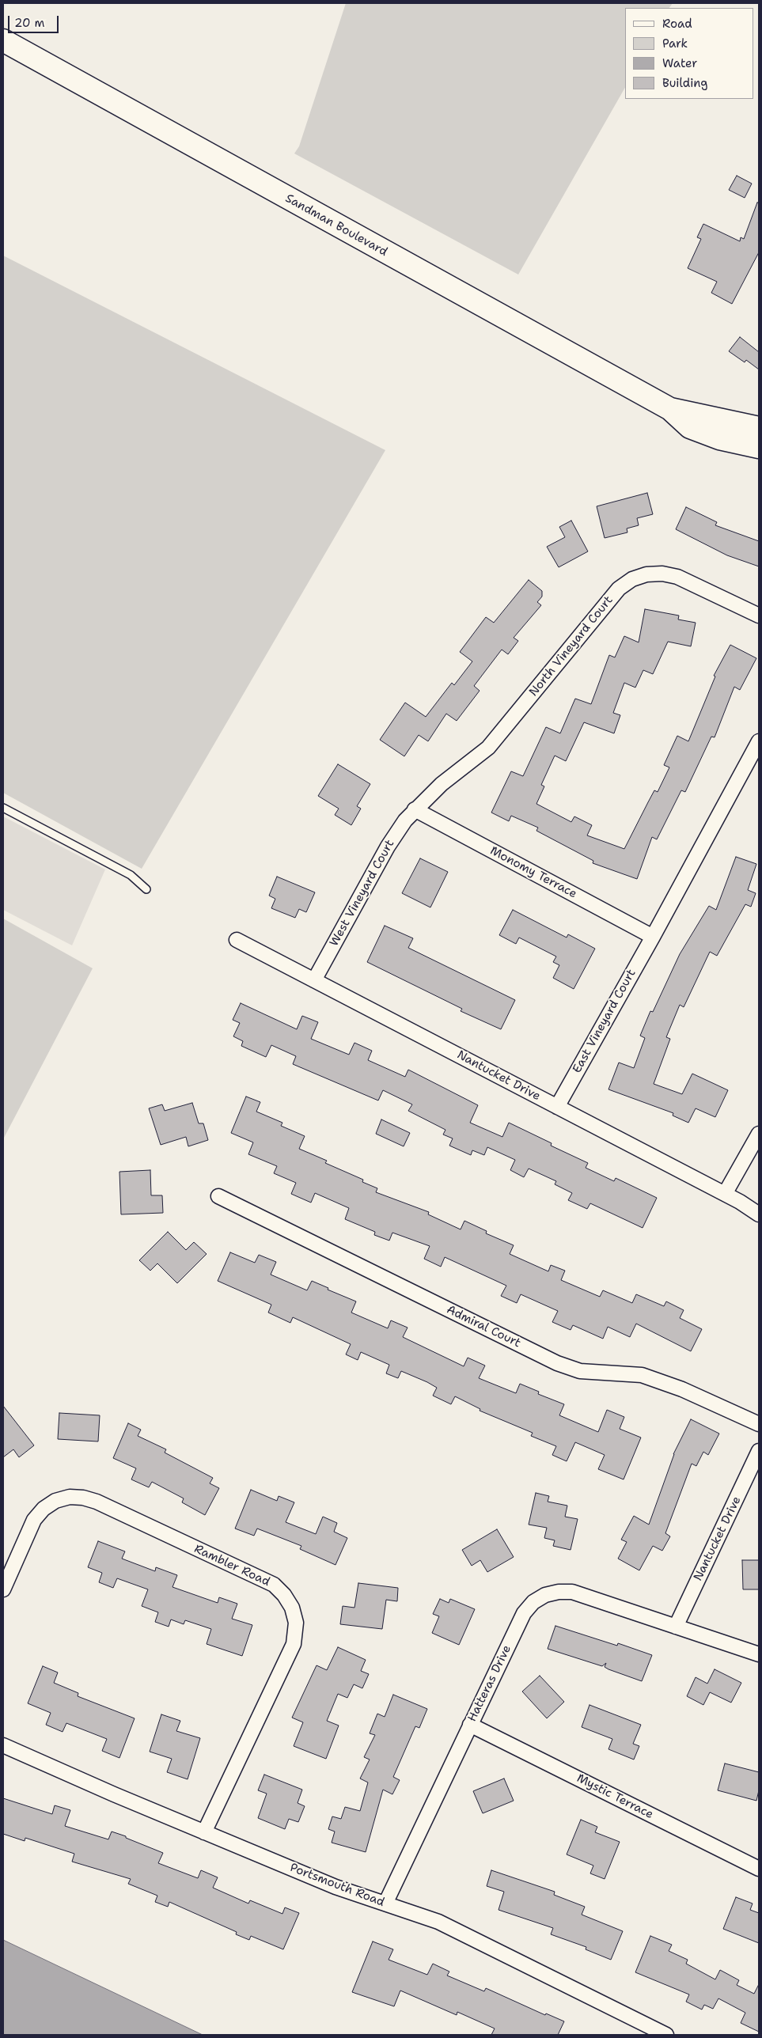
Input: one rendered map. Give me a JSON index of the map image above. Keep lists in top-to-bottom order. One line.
{"streets":{"highway":["Sandman Boulevard"],"street":["North Vineyard Court","Monomy Terrace","West Vineyard Court","East Vineyard Court","Nantucket Drive","Admiral Court","Rambler Road","Hatteras Drive","Mystic Terrace","Portsmouth Road"]},"crossings":[["North Vineyard Court","Monomy Terrace"],["North Vineyard Court","West Vineyard Court"],["Monomy Terrace","West Vineyard Court"],["Monomy Terrace","East Vineyard Court"],["West Vineyard Court","Nantucket Drive"],["East Vineyard Court","Nantucket Drive"],["Nantucket Drive","Hatteras Drive"],["Rambler Road","Portsmouth Road"],["Hatteras Drive","Mystic Terrace"],["Hatteras Drive","Portsmouth Road"]],"legend":["Road","Park","Water","Building"],"scale_bar":"20 m"}
